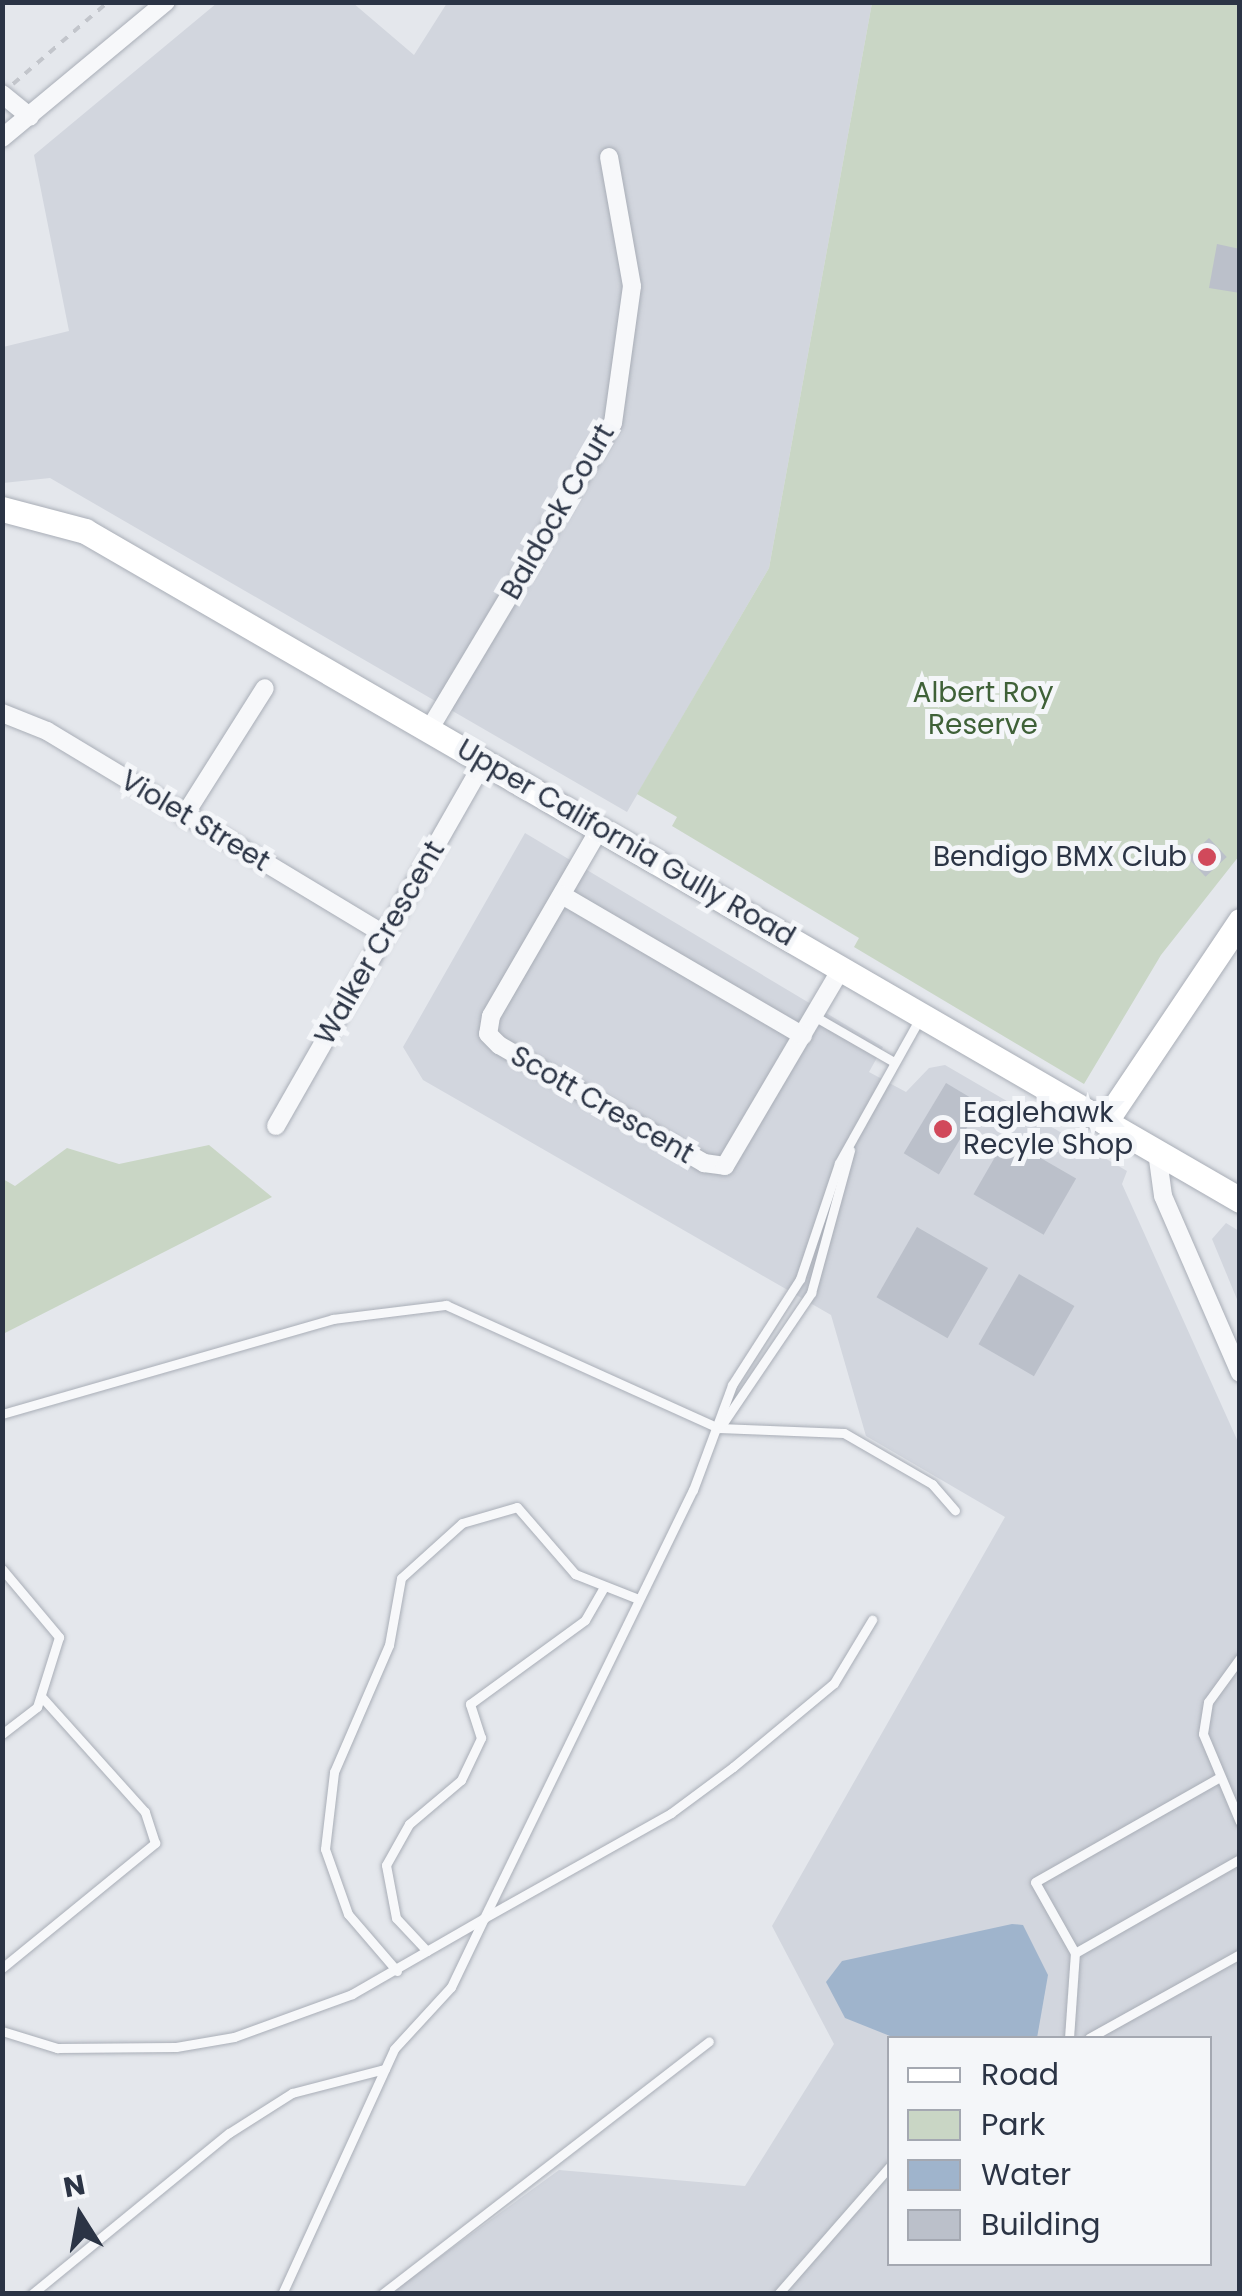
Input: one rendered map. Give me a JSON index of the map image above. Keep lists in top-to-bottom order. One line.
{"streets":{"street":["Baldock Court","Violet Street","Upper California Gully Road","Walker Crescent","Scott Crescent"]},"crossings":[["Baldock Court","Upper California Gully Road"],["Violet Street","Walker Crescent"],["Upper California Gully Road","Walker Crescent"],["Upper California Gully Road","Scott Crescent"]],"parks":["Albert Roy Reserve"],"places":["Bendigo BMX Club","Eaglehawk Recyle Shop"],"legend":["Road","Park","Water","Building"],"north":"top"}
